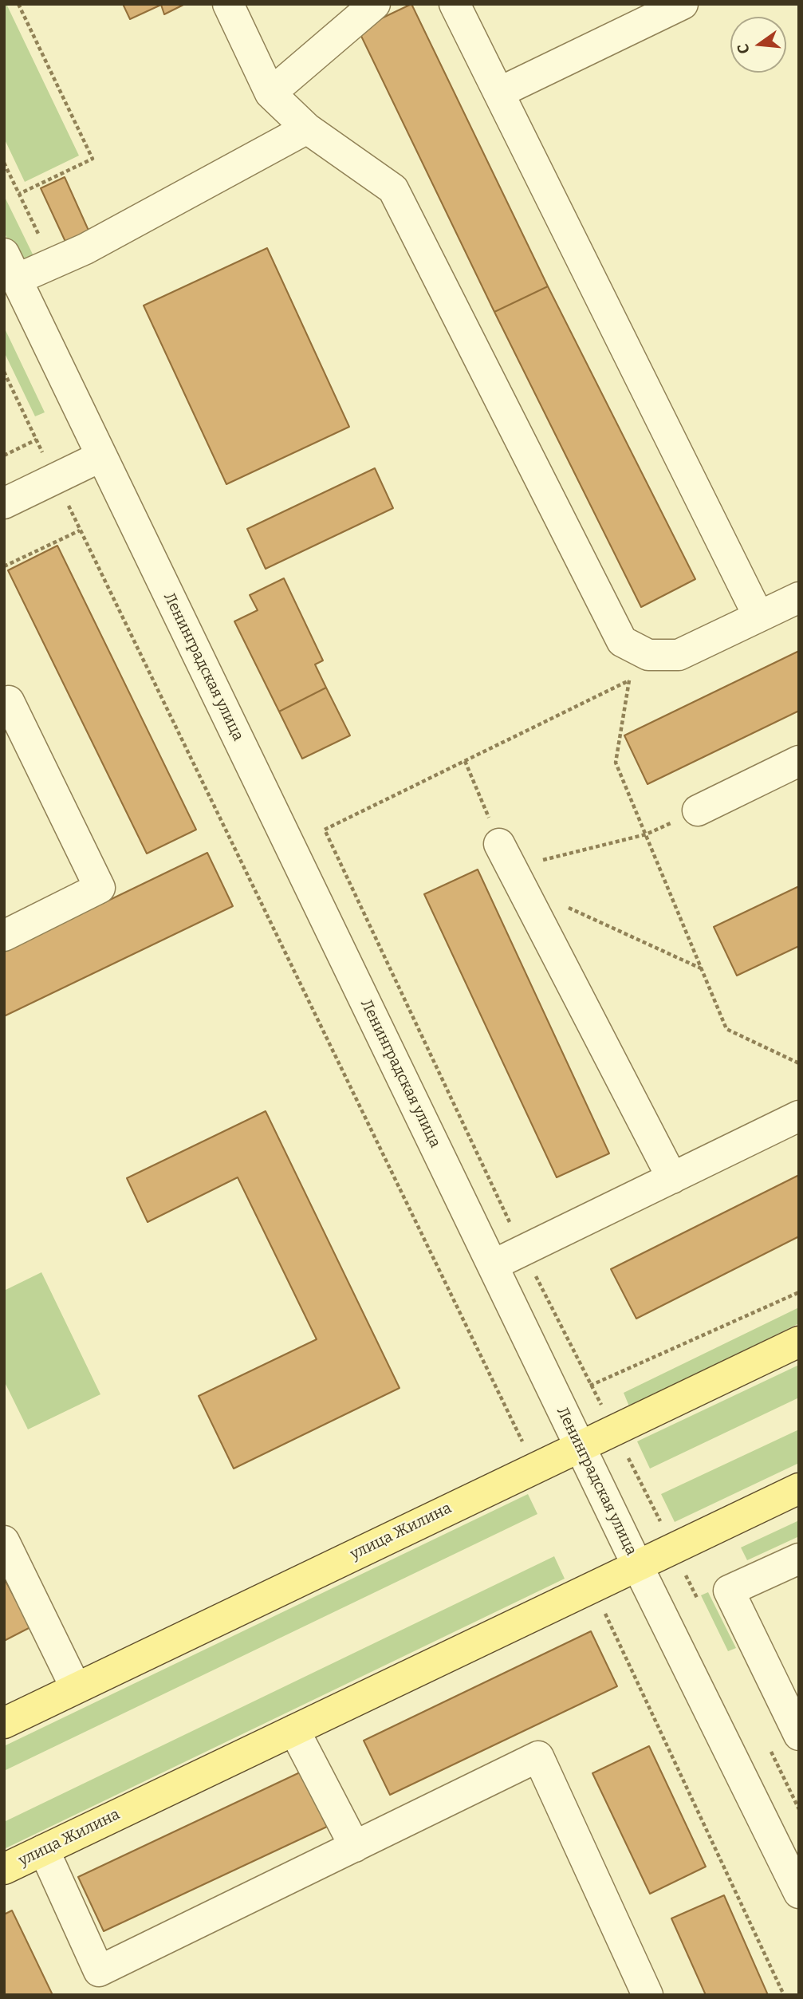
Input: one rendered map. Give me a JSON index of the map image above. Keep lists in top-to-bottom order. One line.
{"streets":{"main road":["улица Жилина"],"street":["Ленинградская улица"]},"crossings":[["Ленинградская улица","улица Жилина"]],"north":"left"}
